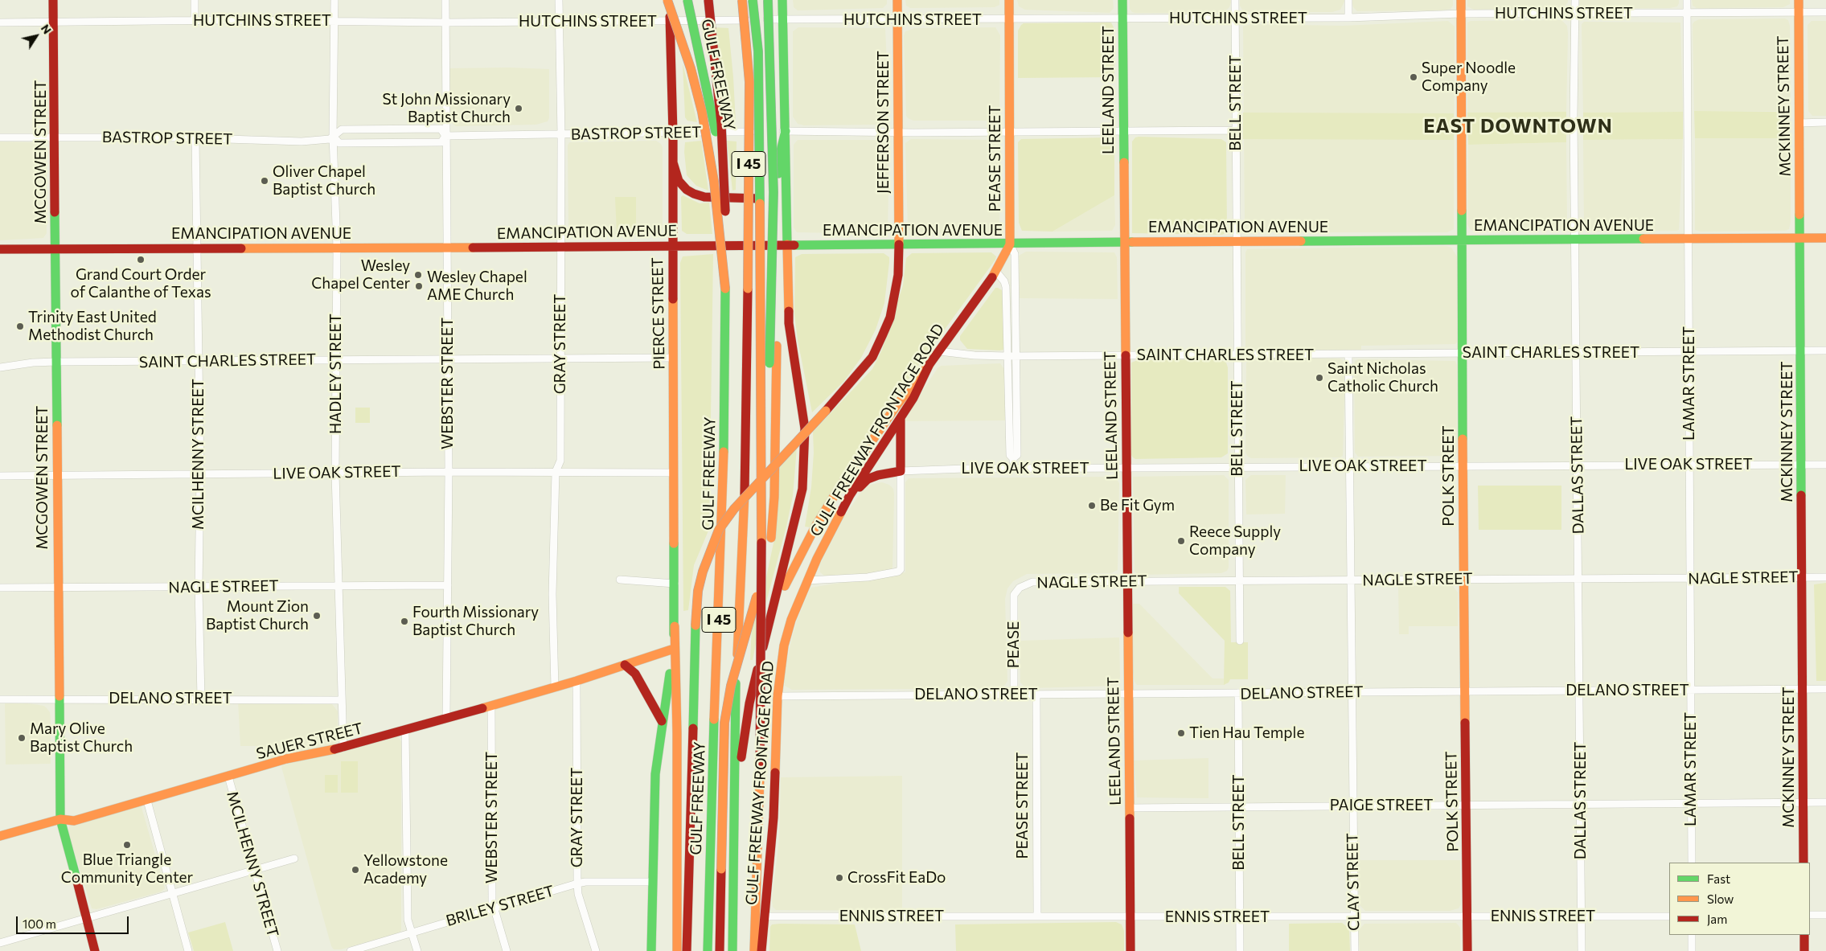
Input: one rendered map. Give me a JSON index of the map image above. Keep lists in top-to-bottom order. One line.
{"streets":{"main road":["GULF FREEWAY","LEELAND STREET","MCKINNEY STREET","JEFFERSON STREET","MCGOWEN STREET","PEASE STREET","I 45","EMANCIPATION AVENUE","PIERCE STREET","GULF FREEWAY FRONTAGE ROAD","POLK STREET","SAUER STREET"],"street":["HUTCHINS STREET","BELL STREET","BASTROP STREET","GRAY STREET","SAINT CHARLES STREET","HADLEY STREET","WEBSTER STREET","LAMAR STREET","MCILHENNY STREET","LIVE OAK STREET","DALLAS STREET","NAGLE STREET","PEASE","DELANO STREET","PAIGE STREET","CLAY STREET","BRILEY STREET","ENNIS STREET"]},"crossings":[["HUTCHINS STREET","LEELAND STREET"],["HUTCHINS STREET","BELL STREET"],["HUTCHINS STREET","MCKINNEY STREET"],["HUTCHINS STREET","JEFFERSON STREET"],["HUTCHINS STREET","MCGOWEN STREET"],["HUTCHINS STREET","PEASE STREET"],["HUTCHINS STREET","PIERCE STREET"],["HUTCHINS STREET","GRAY STREET"],["HUTCHINS STREET","HADLEY STREET"],["HUTCHINS STREET","WEBSTER STREET"],["HUTCHINS STREET","LAMAR STREET"],["HUTCHINS STREET","DALLAS STREET"],["HUTCHINS STREET","POLK STREET"],["GULF FREEWAY","EMANCIPATION AVENUE"],["LEELAND STREET","BASTROP STREET"],["LEELAND STREET","EMANCIPATION AVENUE"],["LEELAND STREET","SAINT CHARLES STREET"],["LEELAND STREET","LIVE OAK STREET"],["LEELAND STREET","NAGLE STREET"],["LEELAND STREET","DELANO STREET"],["LEELAND STREET","PAIGE STREET"],["LEELAND STREET","ENNIS STREET"],["BELL STREET","BASTROP STREET"],["BELL STREET","EMANCIPATION AVENUE"],["BELL STREET","SAINT CHARLES STREET"],["BELL STREET","LIVE OAK STREET"],["BELL STREET","NAGLE STREET"],["BELL STREET","DELANO STREET"],["BELL STREET","PAIGE STREET"],["BELL STREET","ENNIS STREET"],["MCKINNEY STREET","EMANCIPATION AVENUE"],["MCKINNEY STREET","SAINT CHARLES STREET"],["MCKINNEY STREET","LIVE OAK STREET"],["MCKINNEY STREET","NAGLE STREET"],["MCKINNEY STREET","DELANO STREET"],["MCKINNEY STREET","PAIGE STREET"],["JEFFERSON STREET","BASTROP STREET"],["JEFFERSON STREET","EMANCIPATION AVENUE"],["BASTROP STREET","MCGOWEN STREET"],["BASTROP STREET","PEASE STREET"],["BASTROP STREET","PIERCE STREET"],["BASTROP STREET","GRAY STREET"],["BASTROP STREET","HADLEY STREET"],["BASTROP STREET","WEBSTER STREET"],["BASTROP STREET","MCILHENNY STREET"],["MCGOWEN STREET","EMANCIPATION AVENUE"],["MCGOWEN STREET","SAINT CHARLES STREET"],["MCGOWEN STREET","LIVE OAK STREET"],["MCGOWEN STREET","NAGLE STREET"],["MCGOWEN STREET","DELANO STREET"],["MCGOWEN STREET","SAUER STREET"],["PEASE STREET","EMANCIPATION AVENUE"],["PEASE STREET","SAINT CHARLES STREET"],["PEASE STREET","GULF FREEWAY FRONTAGE ROAD"],["PEASE STREET","LIVE OAK STREET"],["PEASE STREET","DELANO STREET"],["PEASE STREET","ENNIS STREET"],["EMANCIPATION AVENUE","PIERCE STREET"],["EMANCIPATION AVENUE","GRAY STREET"],["EMANCIPATION AVENUE","HADLEY STREET"],["EMANCIPATION AVENUE","WEBSTER STREET"],["EMANCIPATION AVENUE","LAMAR STREET"],["EMANCIPATION AVENUE","GULF FREEWAY FRONTAGE ROAD"],["EMANCIPATION AVENUE","MCILHENNY STREET"],["EMANCIPATION AVENUE","DALLAS STREET"],["EMANCIPATION AVENUE","POLK STREET"],["PIERCE STREET","SAINT CHARLES STREET"],["PIERCE STREET","LIVE OAK STREET"],["GRAY STREET","SAINT CHARLES STREET"],["GRAY STREET","LIVE OAK STREET"],["GRAY STREET","SAUER STREET"],["GRAY STREET","BRILEY STREET"],["SAINT CHARLES STREET","HADLEY STREET"],["SAINT CHARLES STREET","WEBSTER STREET"],["SAINT CHARLES STREET","LAMAR STREET"],["SAINT CHARLES STREET","GULF FREEWAY FRONTAGE ROAD"],["SAINT CHARLES STREET","MCILHENNY STREET"],["SAINT CHARLES STREET","DALLAS STREET"],["SAINT CHARLES STREET","POLK STREET"],["SAINT CHARLES STREET","CLAY STREET"],["HADLEY STREET","LIVE OAK STREET"],["HADLEY STREET","NAGLE STREET"],["HADLEY STREET","DELANO STREET"],["HADLEY STREET","SAUER STREET"],["WEBSTER STREET","LIVE OAK STREET"],["WEBSTER STREET","NAGLE STREET"],["WEBSTER STREET","SAUER STREET"],["WEBSTER STREET","BRILEY STREET"],["LAMAR STREET","LIVE OAK STREET"],["LAMAR STREET","NAGLE STREET"],["LAMAR STREET","DELANO STREET"],["LAMAR STREET","PAIGE STREET"],["GULF FREEWAY FRONTAGE ROAD","DELANO STREET"],["GULF FREEWAY FRONTAGE ROAD","ENNIS STREET"],["MCILHENNY STREET","LIVE OAK STREET"],["MCILHENNY STREET","NAGLE STREET"],["MCILHENNY STREET","DELANO STREET"],["MCILHENNY STREET","SAUER STREET"],["LIVE OAK STREET","DALLAS STREET"],["LIVE OAK STREET","POLK STREET"],["LIVE OAK STREET","CLAY STREET"],["DALLAS STREET","NAGLE STREET"],["DALLAS STREET","DELANO STREET"],["DALLAS STREET","PAIGE STREET"],["DALLAS STREET","ENNIS STREET"],["POLK STREET","NAGLE STREET"],["POLK STREET","DELANO STREET"],["POLK STREET","PAIGE STREET"],["POLK STREET","ENNIS STREET"],["NAGLE STREET","PEASE"],["NAGLE STREET","CLAY STREET"],["PEASE","DELANO STREET"],["DELANO STREET","CLAY STREET"],["PAIGE STREET","CLAY STREET"],["CLAY STREET","ENNIS STREET"]],"districts":["EAST DOWNTOWN"],"places":["Super Noodle Company","St John Missionary Baptist Church","Oliver Chapel Baptist Church","Grand Court Order of Calanthe of Texas","Wesley Chapel Center","Wesley Chapel AME Church","Trinity East United Methodist Church","Saint Nicholas Catholic Church","Be Fit Gym","Reece Supply Company","Mount Zion Baptist Church","Fourth Missionary Baptist Church","Tien Hau Temple","Mary Olive Baptist Church","Blue Triangle Community Center","Yellowstone Academy","CrossFit EaDo"],"legend":["Fast","Slow","Jam"],"scale_bar":"100 m","north":"top right"}
